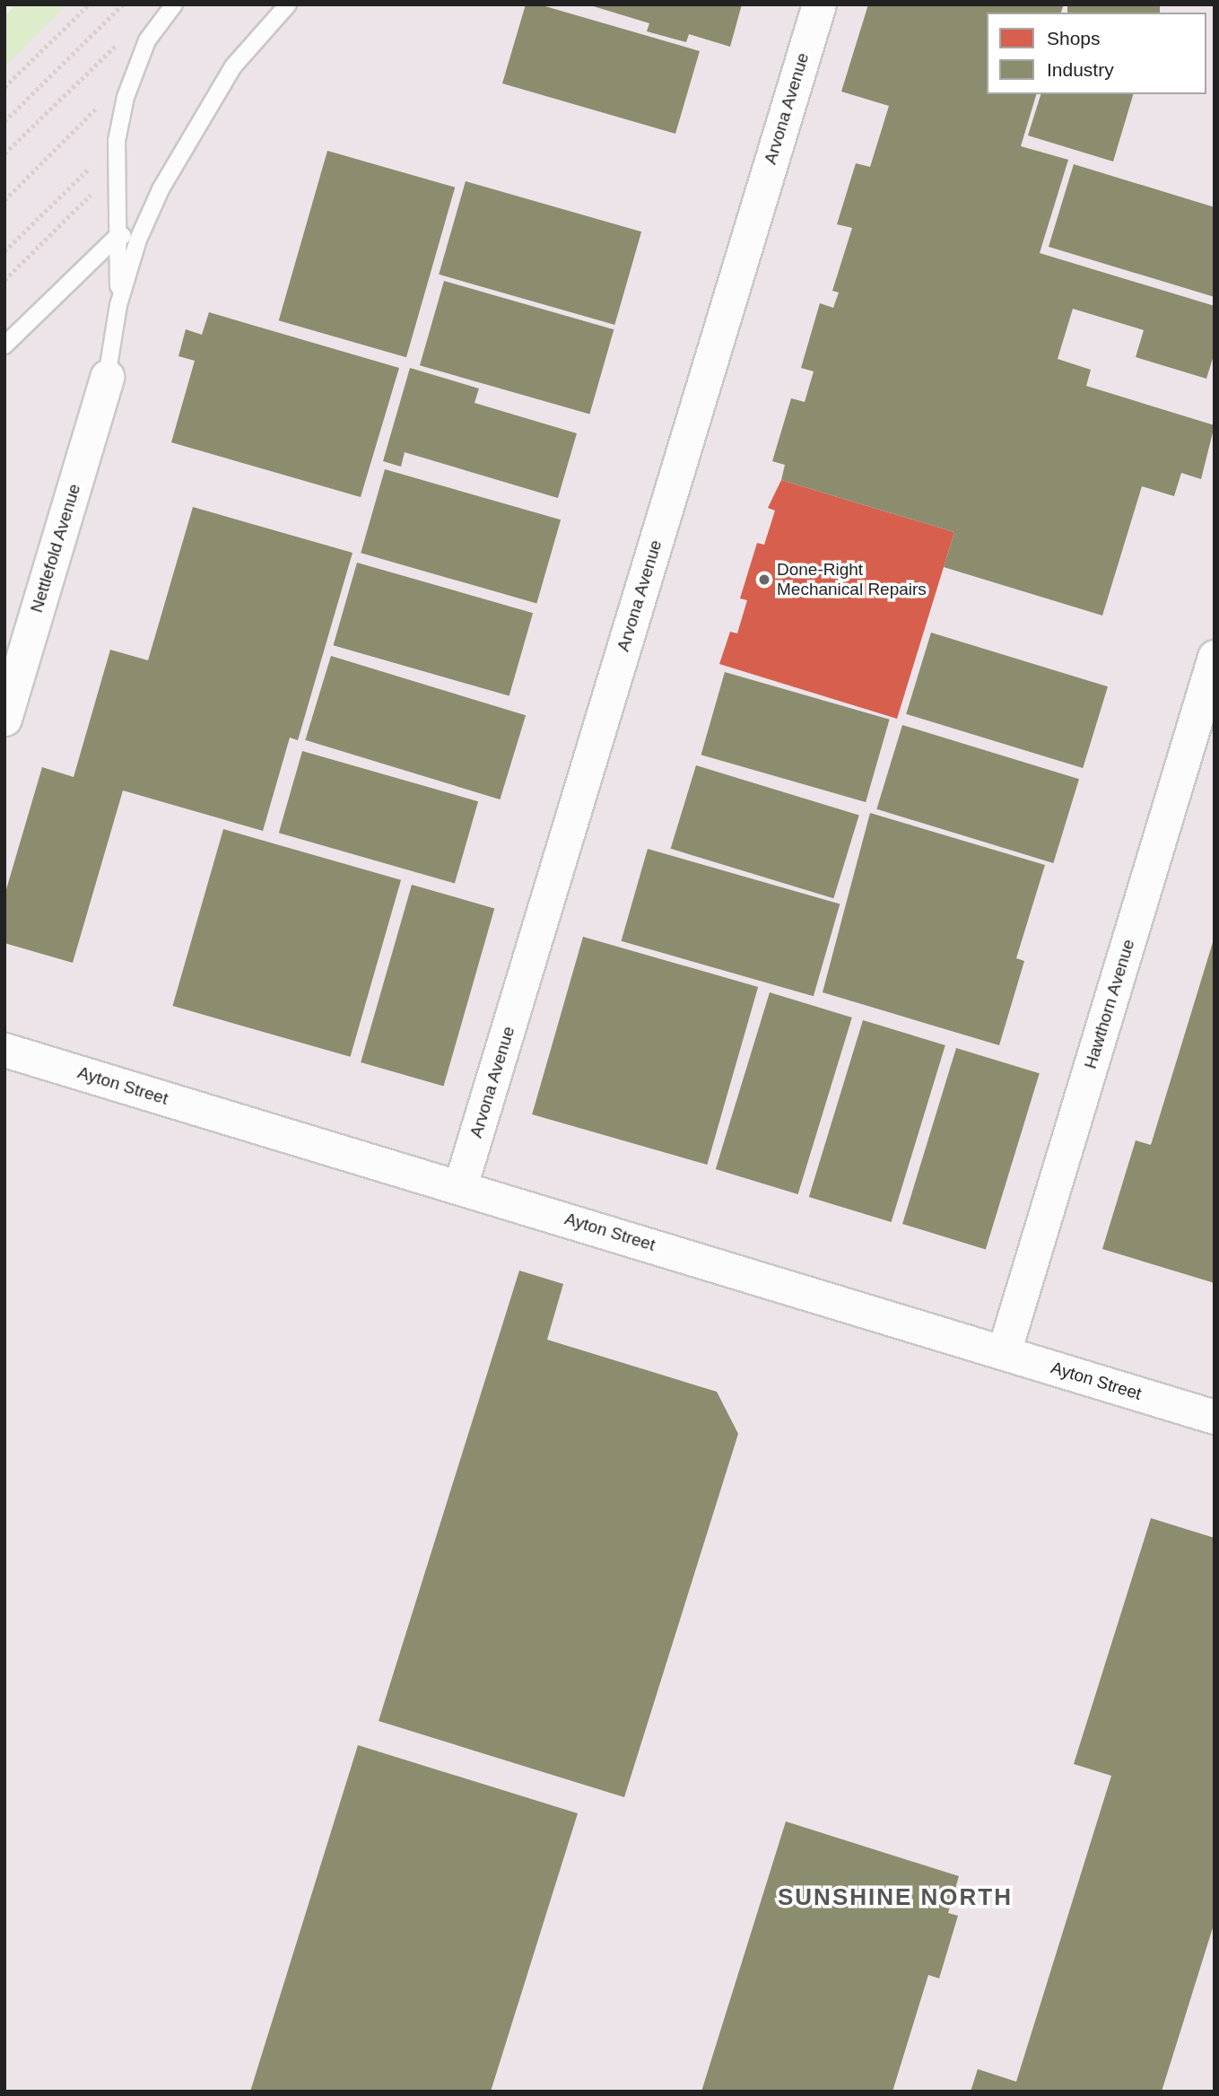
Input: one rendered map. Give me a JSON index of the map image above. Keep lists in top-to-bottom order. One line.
{"streets":{"street":["Arvona Avenue","Nettlefold Avenue","Hawthorn Avenue","Ayton Street"]},"crossings":[["Arvona Avenue","Ayton Street"],["Hawthorn Avenue","Ayton Street"]],"districts":["SUNSHINE NORTH"],"places":["Done-Right Mechanical Repairs"],"legend":["Shops","Industry"]}
